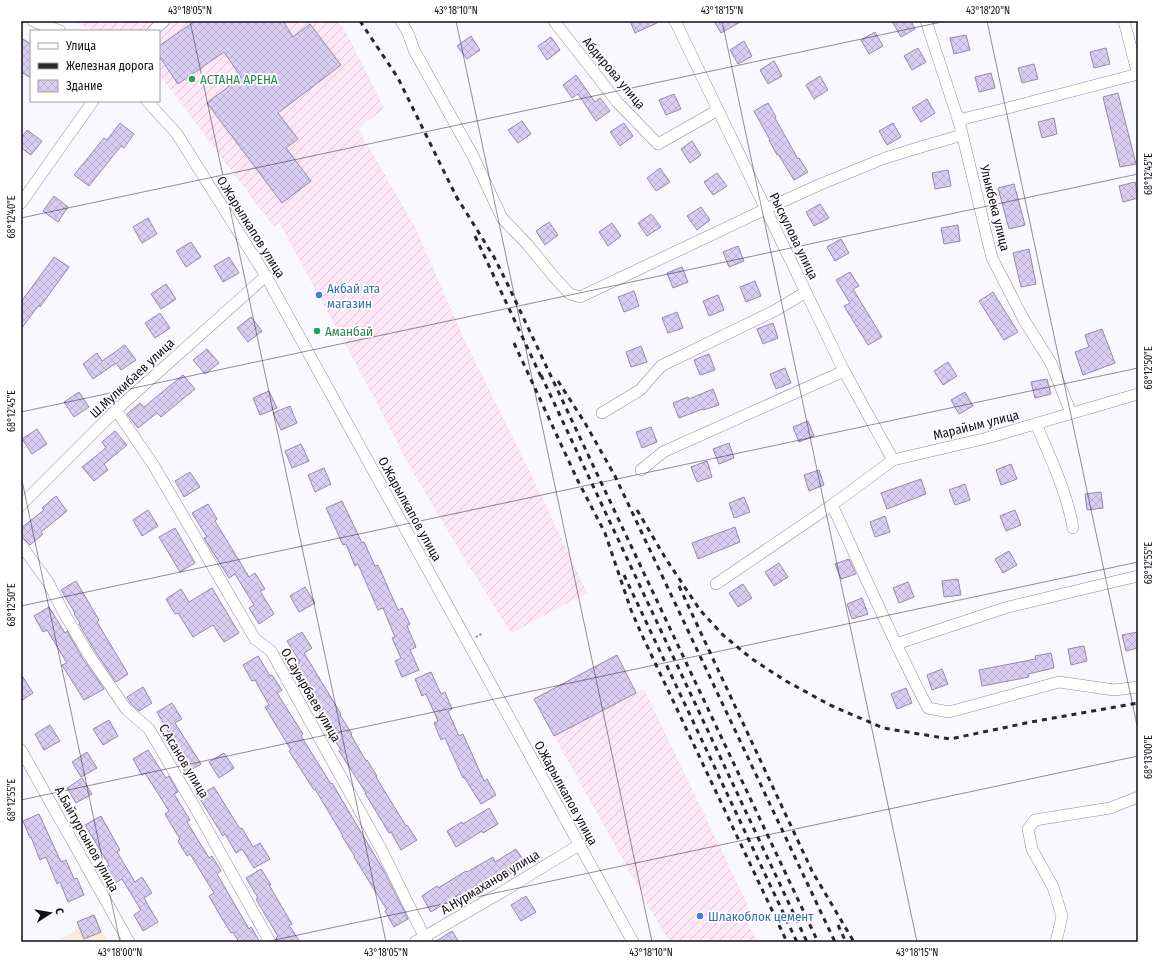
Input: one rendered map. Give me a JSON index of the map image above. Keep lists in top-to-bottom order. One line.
{"streets":{"street":["Абдирова улица","Улыкбека улица","О.Жарылкапов улица","Рыскулова улица","Ш.Мулкибаев улица","Марайым улица","О.Сауырбаев улица","С.Асанов улица","А.Байтурсынов улица","А.Нурмаханов улица"]},"crossings":[["Абдирова улица","Рыскулова улица"],["Улыкбека улица","Марайым улица"],["О.Жарылкапов улица","Ш.Мулкибаев улица"],["О.Жарылкапов улица","А.Нурмаханов улица"],["Рыскулова улица","Марайым улица"],["Ш.Мулкибаев улица","О.Сауырбаев улица"],["О.Сауырбаев улица","А.Нурмаханов улица"]],"places":["АСТАНА АРЕНА","Акбай ата магазин","Аманбай","Шлакоблок цемент"],"legend":["Улица","Железная дорога","Здание"],"north":"right","coordinates":["43°18'05\"N","43°18'10\"N","43°18'15\"N","43°18'20\"N","68°12'45\"E","68°12'40\"E","68°12'50\"E","68°12'55\"E","68°13'00\"E","43°18'00\"N"]}
